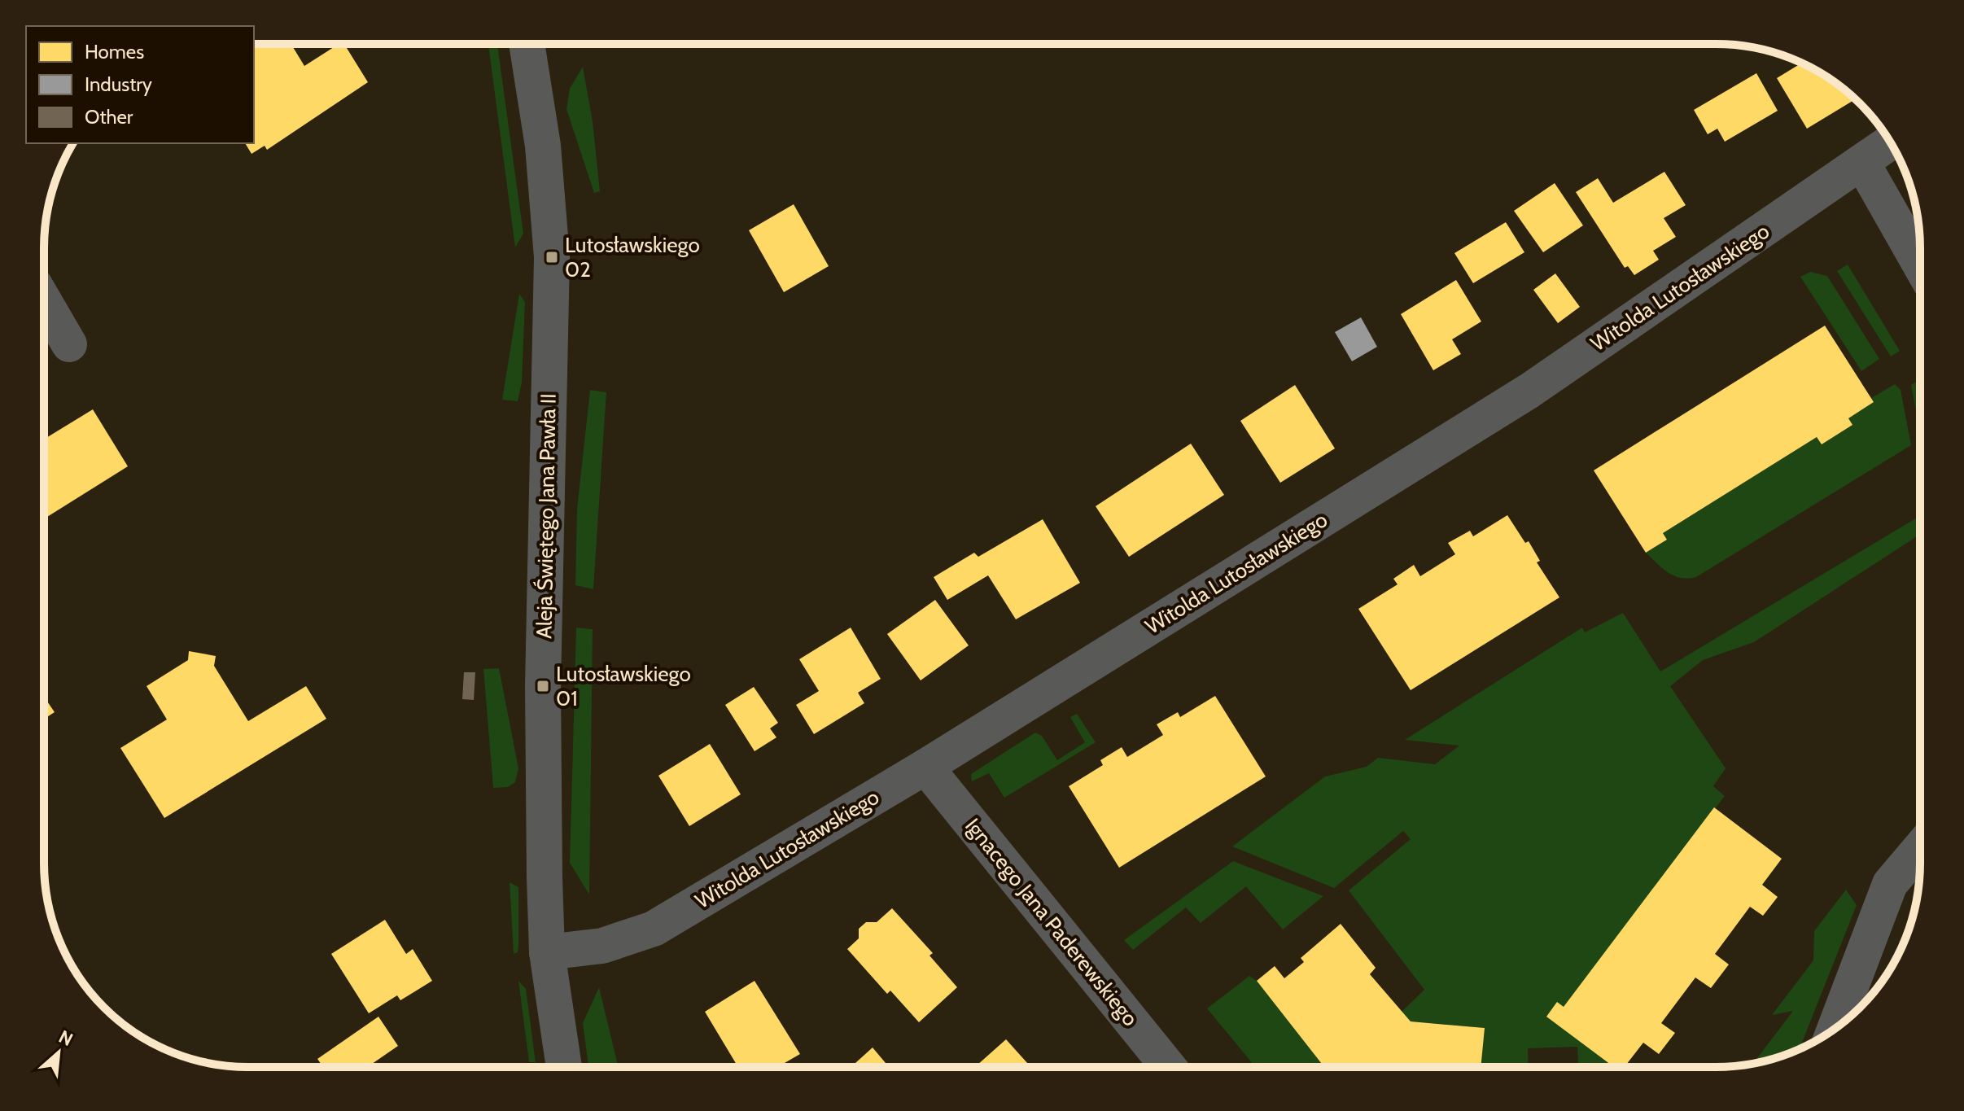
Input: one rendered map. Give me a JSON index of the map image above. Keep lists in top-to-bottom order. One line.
{"streets":{"street":["Witolda Lutosławskiego","Aleja Świętego Jana Pawła II","Ignacego Jana Paderewskiego"]},"crossings":[["Witolda Lutosławskiego","Aleja Świętego Jana Pawła II"],["Witolda Lutosławskiego","Ignacego Jana Paderewskiego"]],"places":{"transit":["Lutosławskiego 02","Lutosławskiego 01"]},"legend":["Homes","Industry","Other"],"north":"top right"}
